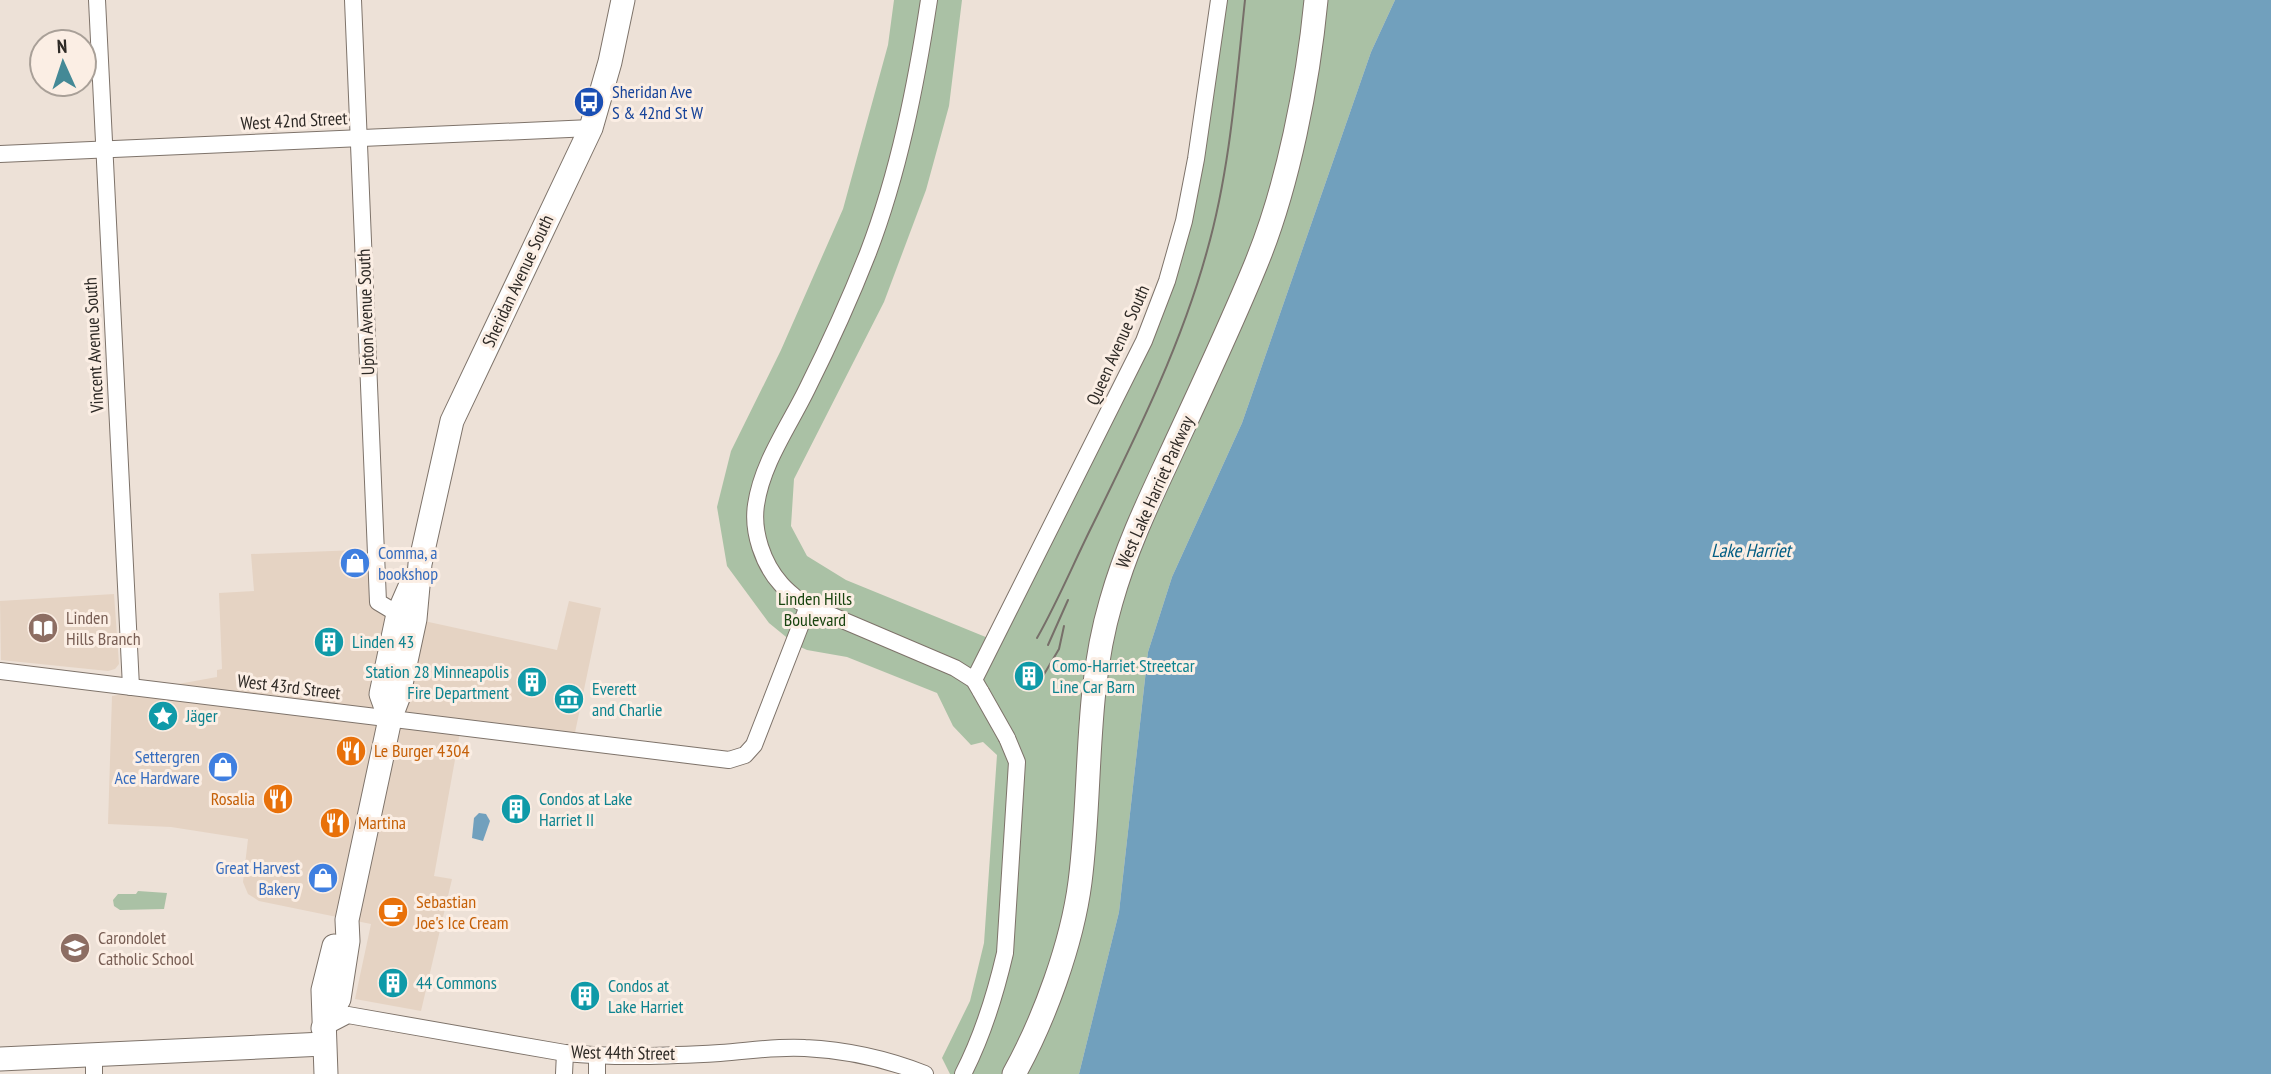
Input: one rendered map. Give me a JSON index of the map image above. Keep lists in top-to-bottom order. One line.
{"streets":{"street":["West 42nd Street","Sheridan Avenue South","Upton Avenue South","Vincent Avenue South","Queen Avenue South","West Lake Harriet Parkway","West 43rd Street","West 44th Street"]},"crossings":[["West 42nd Street","Sheridan Avenue South"],["West 42nd Street","Upton Avenue South"],["West 42nd Street","Vincent Avenue South"],["Sheridan Avenue South","Upton Avenue South"],["Sheridan Avenue South","West 43rd Street"],["Vincent Avenue South","West 43rd Street"]],"water":["Lake Harriet"],"parks":["Linden Hills Boulevard"],"places":{"bus stop":["Sheridan Ave S & 42nd St W"],"shop":["Comma, a bookshop","Settergren Ace Hardware","Great Harvest Bakery"],"library":["Linden Hills Branch"],"building":["Linden 43","Como-Harriet Streetcar Line Car Barn","Station 28 Minneapolis Fire Department","Condos at Lake Harriet II","44 Commons","Condos at Lake Harriet"],"museum":["Everett and Charlie"],"place":["Jäger"],"restaurant":["Le Burger 4304","Rosalia","Martina"],"cafe":["Sebastian Joe's Ice Cream"],"school or university":["Carondolet Catholic School"]},"north":"top"}
